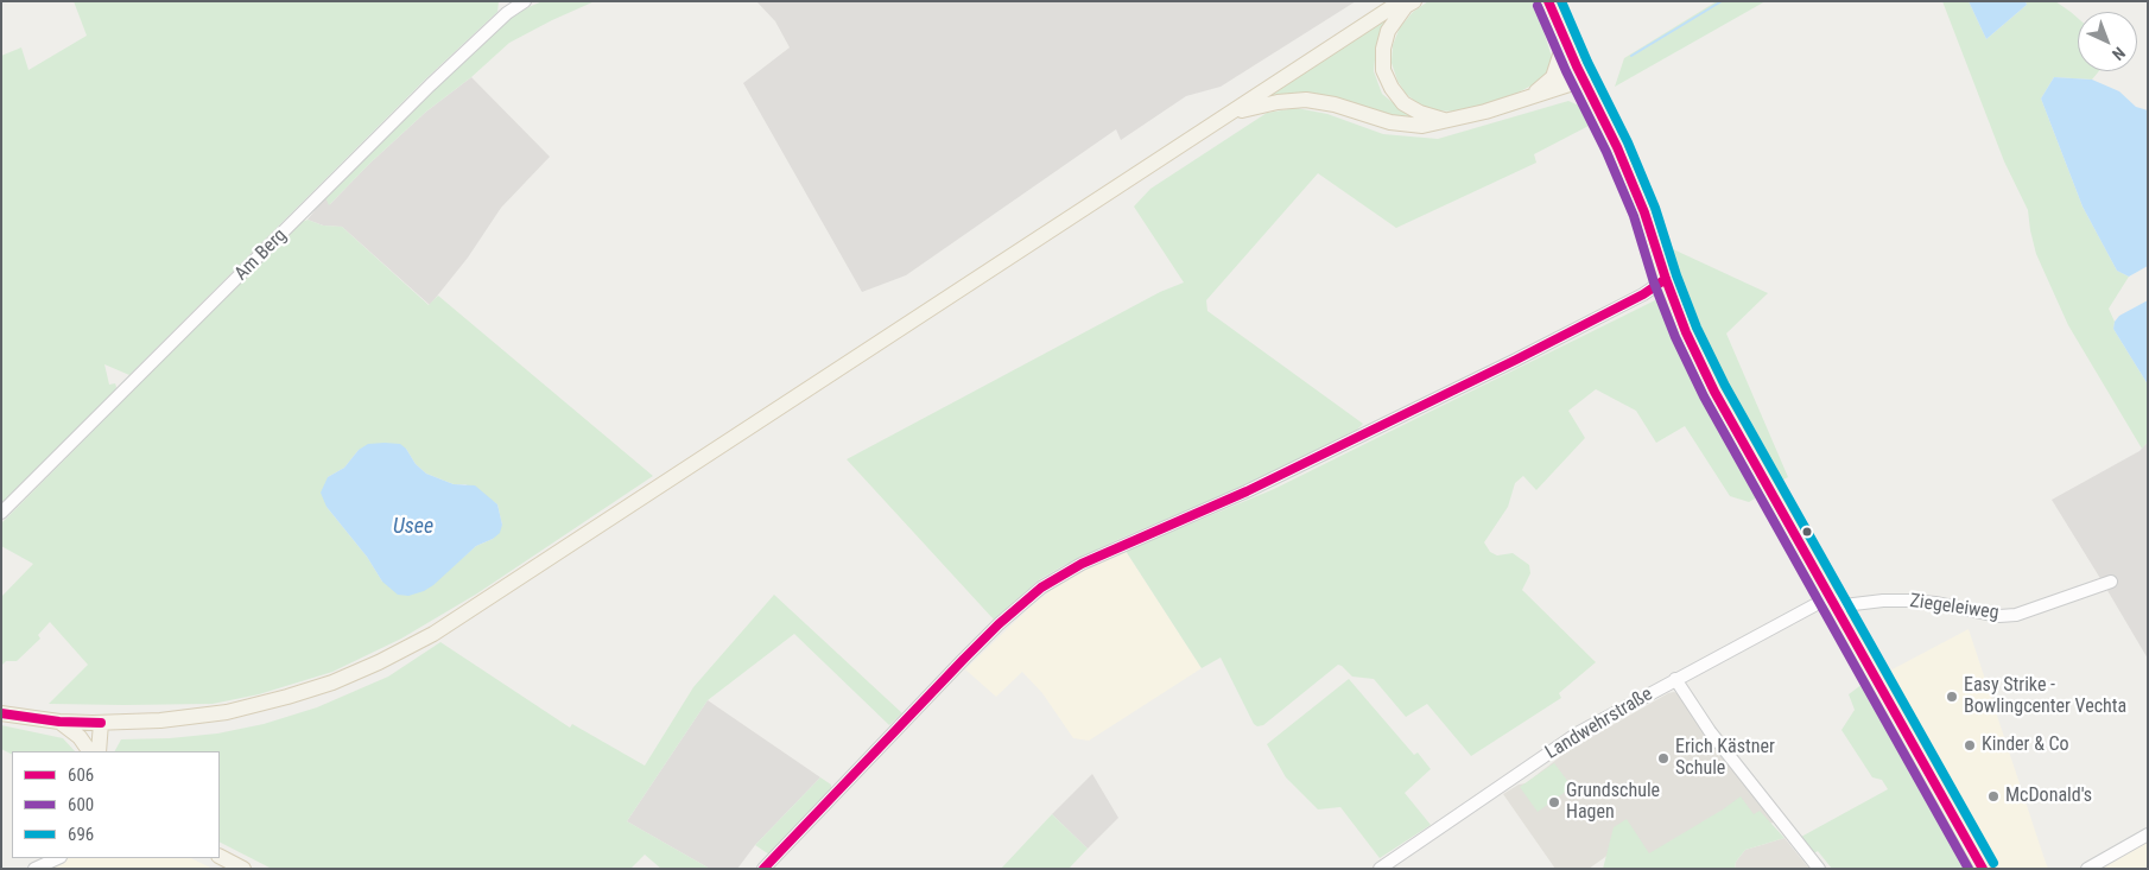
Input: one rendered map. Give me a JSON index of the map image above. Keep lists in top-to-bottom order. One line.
{"streets":{"street":["Am Berg","Ziegeleiweg","Landwehrstraße"]},"crossings":[["Ziegeleiweg","Landwehrstraße"]],"water":["Usee"],"places":["Easy Strike - Bowlingcenter Vechta","Kinder & Co","Erich Kästner Schule","McDonald's","Grundschule Hagen"],"lines":["transit line 606","transit line 696","transit line 600"],"legend":["606","600","696"],"north":"bottom right"}
